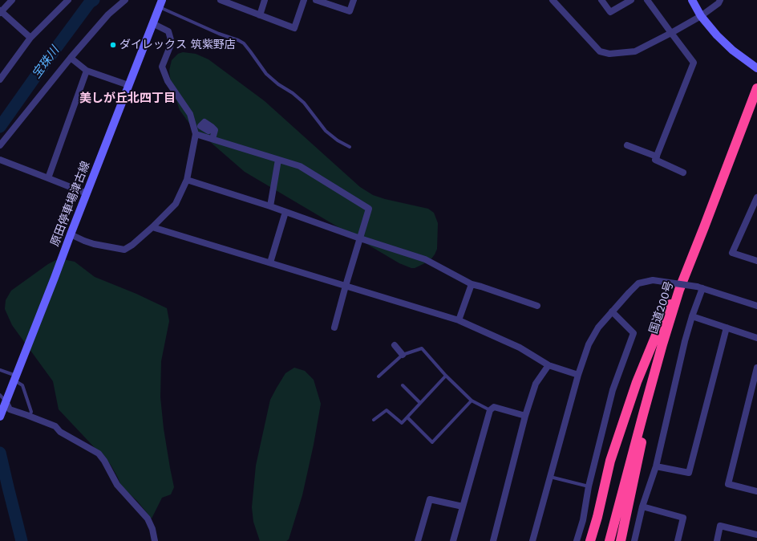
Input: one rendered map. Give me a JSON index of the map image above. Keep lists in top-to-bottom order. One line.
{"streets":{"highway":["国道200号"],"main road":["原田停車場津古線"]},"districts":["美しが丘北四丁目"],"water":["宝珠川"],"places":["ダイレックス 筑紫野店"]}
